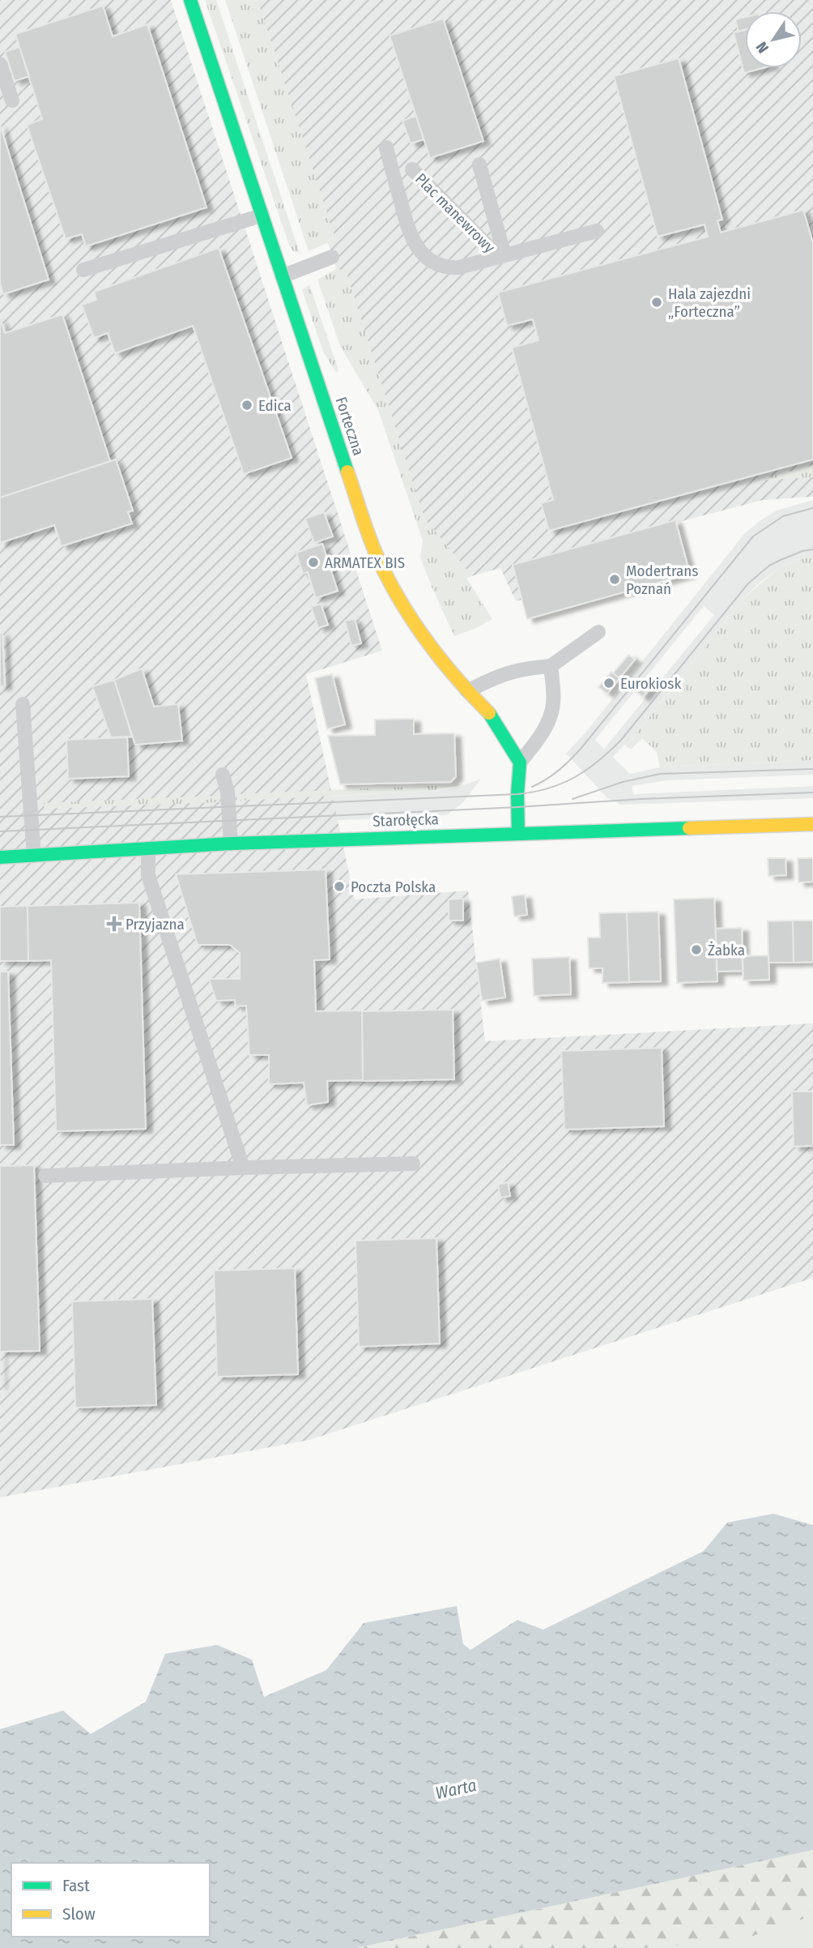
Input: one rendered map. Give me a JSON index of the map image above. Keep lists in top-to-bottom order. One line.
{"streets":{"street":["Forteczna","Starołęcka"],"lane":["Plac manewrowy"]},"water":["Warta"],"places":{"other":["Hala zajezdni „Forteczna”","Edica","ARMATEX BIS","Modertrans Poznań","Eurokiosk","Poczta Polska","Żabka"],"health":["Przyjazna"]},"legend":["Fast","Slow"],"north":"bottom left"}
